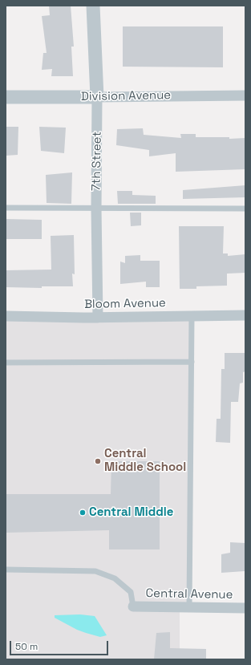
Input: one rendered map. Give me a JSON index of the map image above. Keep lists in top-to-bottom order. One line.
{"streets":{"street":["Division Avenue","7th Street","Bloom Avenue","Central Avenue"]},"crossings":[["Division Avenue","7th Street"],["7th Street","Bloom Avenue"]],"places":["Central Middle School","Central Middle"],"scale_bar":"50 m"}
